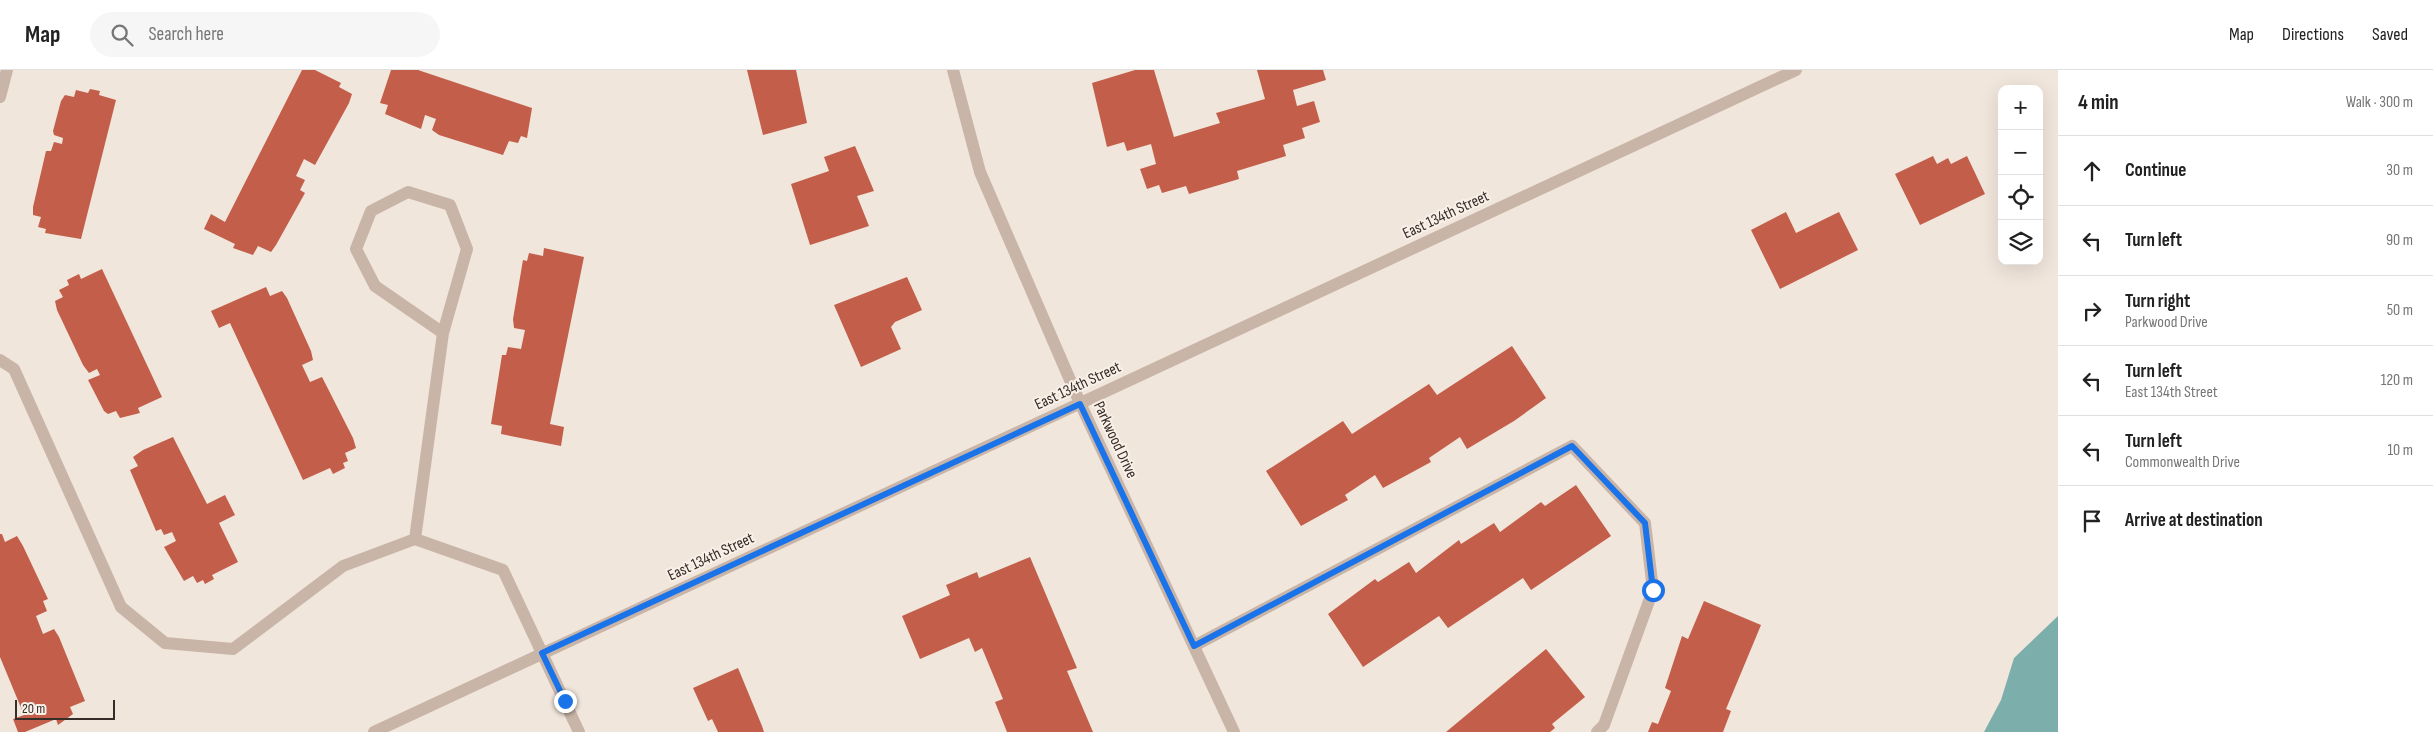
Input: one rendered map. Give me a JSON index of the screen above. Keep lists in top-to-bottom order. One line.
{"streets":{"street":["East 134th Street","Parkwood Drive"]},"crossings":[["East 134th Street","Parkwood Drive"]],"scale_bar":"20 m","page":{"header":"Map","search":"Search here","nav":["Map","Directions","Saved"],"heading":["4 min","Walk · 300 m"],"map_buttons":["+","−"],"list":[["Continue","30 m"],["Turn left","90 m"],["Turn right","Parkwood Drive","50 m"],["Turn left","East 134th Street","120 m"],["Turn left","Commonwealth Drive","10 m"],"Arrive at destination"],"scale":"20 m"}}
